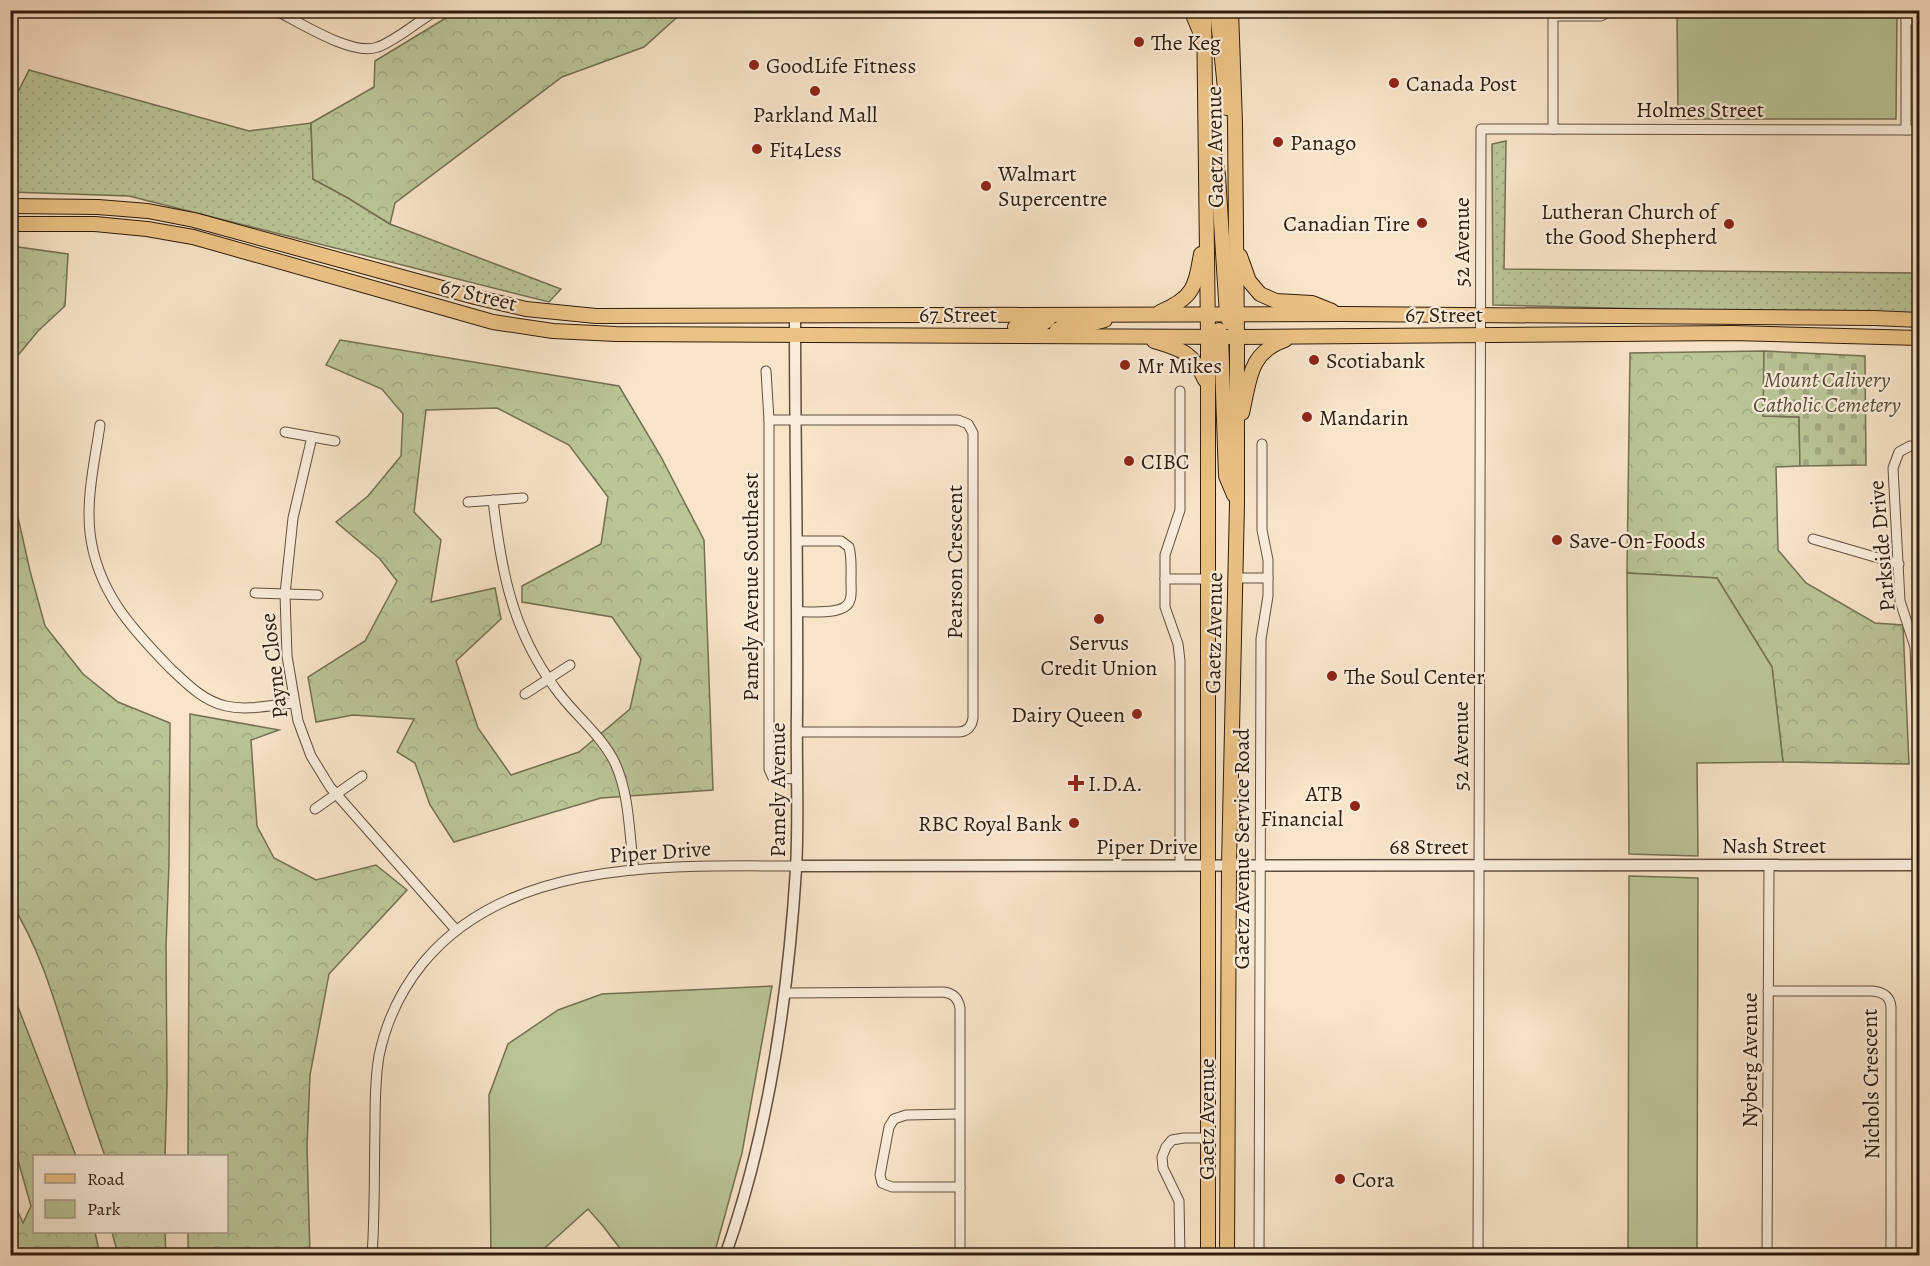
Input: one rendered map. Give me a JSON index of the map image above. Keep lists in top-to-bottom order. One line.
{"streets":{"main road":["Gaetz Avenue","67 Street"],"street":["Holmes Street","52 Avenue","Parkside Drive","Pearson Crescent","Pamely Avenue Southeast","Payne Close","Pamely Avenue","Nash Street","Piper Drive","68 Street","Gaetz Avenue Service Road","Nyberg Avenue","Nichols Crescent"]},"crossings":[["Holmes Street","52 Avenue"],["Gaetz Avenue","67 Street"],["Gaetz Avenue","Piper Drive"],["Gaetz Avenue","68 Street"],["52 Avenue","67 Street"],["52 Avenue","68 Street"],["67 Street","Pamely Avenue"],["Pearson Crescent","Pamely Avenue Southeast"],["Pearson Crescent","Pamely Avenue"],["Pamely Avenue Southeast","Pamely Avenue"],["Payne Close","Piper Drive"],["Pamely Avenue","Piper Drive"],["Nash Street","68 Street"],["Nash Street","Nyberg Avenue"],["Piper Drive","68 Street"],["68 Street","Gaetz Avenue Service Road"],["Nyberg Avenue","Nichols Crescent"]],"parks":["Mount Calivery Catholic Cemetery"],"places":{"other":["The Keg","GoodLife Fitness","Canada Post","Parkland Mall","Panago","Fit4Less","Walmart Supercentre","Canadian Tire","Lutheran Church of the Good Shepherd","Scotiabank","Mr Mikes","Mandarin","CIBC","Save-On-Foods","Servus Credit Union","The Soul Center","Dairy Queen","ATB Financial","RBC Royal Bank","Cora"],"health":["I.D.A."]},"legend":["Road","Park"]}
